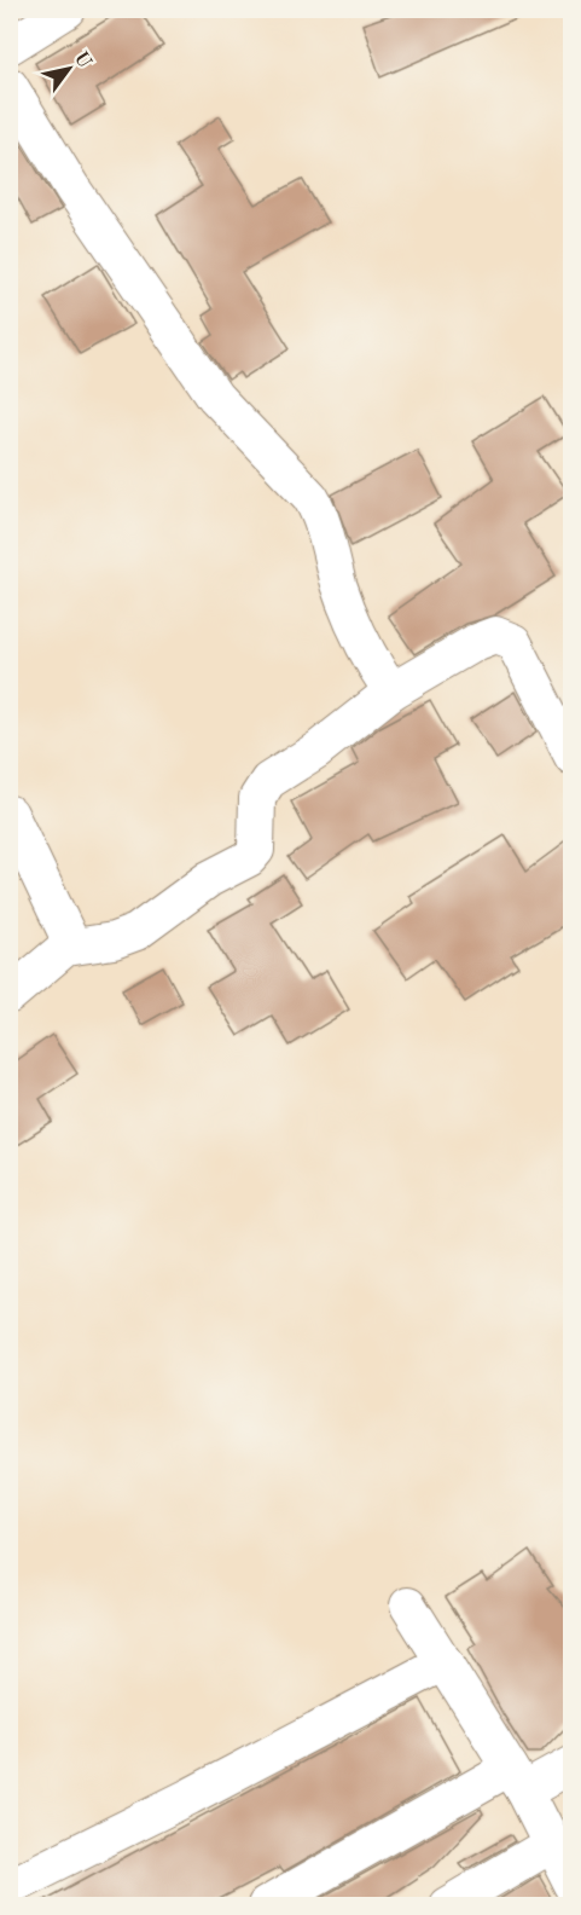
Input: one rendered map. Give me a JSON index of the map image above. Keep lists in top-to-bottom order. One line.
{"north":"top right"}
